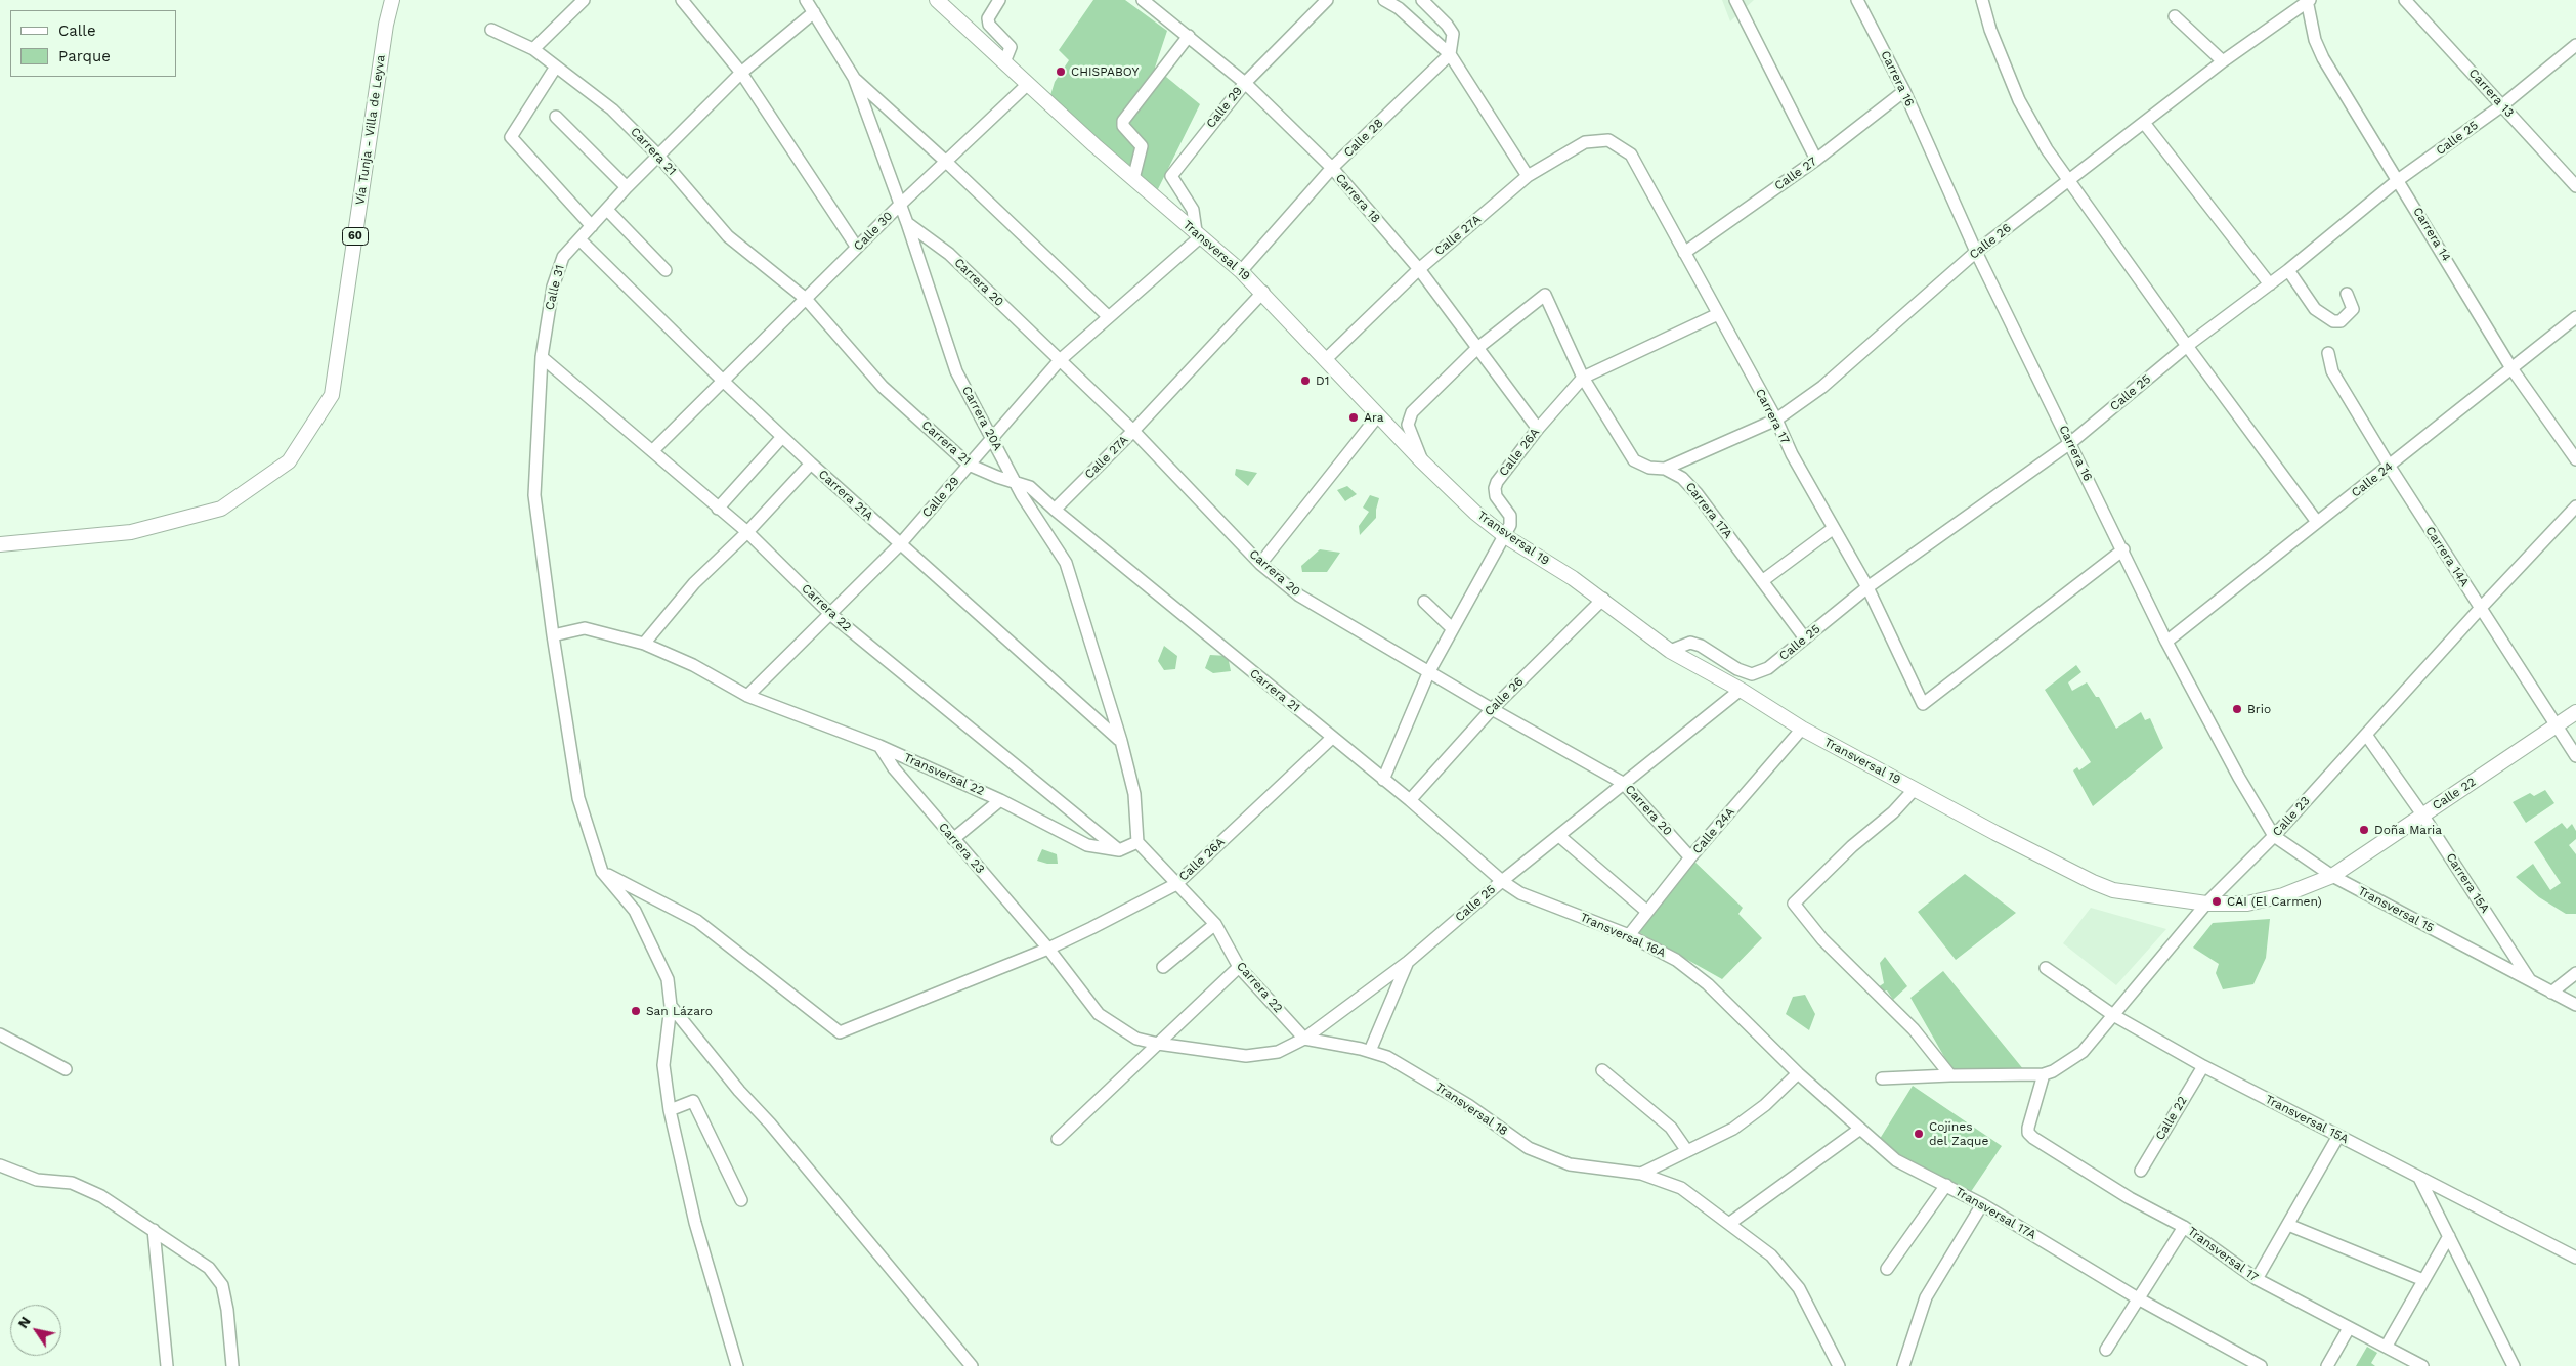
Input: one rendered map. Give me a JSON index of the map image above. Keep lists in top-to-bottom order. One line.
{"streets":{"main road":["Vía Tunja - Villa de Leyva","60","Transversal 19","Calle 22"],"street":["Carrera 16","Carrera 13","Calle 29","Calle 28","Calle 25","Carrera 21","Calle 27","Carrera 18","Calle 30","Carrera 14","Calle 27A","Calle 26","Carrera 20","Calle 31","Carrera 17","Carrera 20A","Calle 26A","Calle 24","Carrera 21A","Carrera 17A","Carrera 14A","Carrera 22","Transversal 22","Calle 23","Calle 24A","Carrera 23","Carrera 15A","Transversal 15","Transversal 16A","Transversal 18","Transversal 15A","Transversal 17A","Transversal 17"]},"crossings":[["Carrera 16","Calle 25"],["Carrera 16","Calle 27"],["Carrera 16","Calle 26"],["Carrera 16","Carrera 17"],["Carrera 16","Calle 24"],["Carrera 16","Calle 22"],["Carrera 16","Calle 23"],["Carrera 16","Transversal 15"],["Carrera 13","Calle 25"],["Calle 29","Carrera 21"],["Calle 29","Carrera 18"],["Calle 29","Transversal 19"],["Calle 29","Carrera 20"],["Calle 29","Carrera 20A"],["Calle 29","Carrera 21A"],["Calle 29","Carrera 22"],["Calle 29","Transversal 22"],["Calle 28","Carrera 18"],["Calle 28","Transversal 19"],["Calle 25","Carrera 21"],["Calle 25","Carrera 14"],["Calle 25","Transversal 19"],["Calle 25","Carrera 20"],["Calle 25","Carrera 17"],["Calle 25","Carrera 17A"],["Calle 25","Carrera 22"],["Calle 25","Carrera 23"],["Calle 25","Transversal 16A"],["Calle 25","Transversal 18"],["Carrera 21","Calle 30"],["Carrera 21","Calle 27A"],["Carrera 21","Calle 26"],["Carrera 21","Calle 31"],["Carrera 21","Carrera 20A"],["Carrera 21","Calle 26A"],["Carrera 21","Transversal 16A"],["Calle 27","Carrera 17"],["Carrera 18","Calle 27A"],["Carrera 18","Calle 26A"],["Carrera 18","Carrera 17A"],["Calle 30","Transversal 19"],["Calle 30","Carrera 20A"],["Calle 30","Carrera 21A"],["Calle 30","Carrera 22"],["Carrera 14","Calle 26"],["Carrera 14","Calle 24"],["Calle 27A","Transversal 19"],["Calle 27A","Carrera 20"],["Calle 27A","Carrera 17"],["Calle 26","Transversal 19"],["Calle 26","Carrera 20"],["Calle 26","Carrera 17"],["Calle 26","Carrera 17A"],["Transversal 19","Calle 26A"],["Transversal 19","Calle 23"],["Transversal 19","Calle 24A"],["Carrera 20","Carrera 20A"],["Carrera 20","Calle 26A"],["Carrera 20","Calle 24A"],["Calle 31","Carrera 20A"],["Calle 31","Calle 26A"],["Calle 31","Carrera 21A"],["Calle 31","Carrera 22"],["Carrera 17","Calle 26A"],["Carrera 20A","Carrera 21A"],["Carrera 20A","Carrera 22"],["Calle 26A","Carrera 17A"],["Calle 26A","Carrera 22"],["Calle 26A","Carrera 23"],["Calle 24","Carrera 14A"],["Carrera 14A","Calle 22"],["Carrera 14A","Calle 23"],["Carrera 22","Transversal 22"],["Carrera 22","Transversal 18"],["Transversal 22","Carrera 23"],["Calle 22","Carrera 15A"],["Calle 22","Transversal 15"],["Calle 22","Transversal 15A"],["Calle 23","Carrera 15A"],["Calle 23","Transversal 15A"],["Calle 23","Transversal 17"],["Calle 24A","Transversal 16A"],["Carrera 15A","Transversal 15"],["Transversal 16A","Transversal 17A"]],"places":["CHISPABOY","D1","Ara","Brio","Doña Maria","CAI (El Carmen)","San Lázaro","Cojines del Zaque"],"legend":["Calle","Parque"],"north":"top left"}
